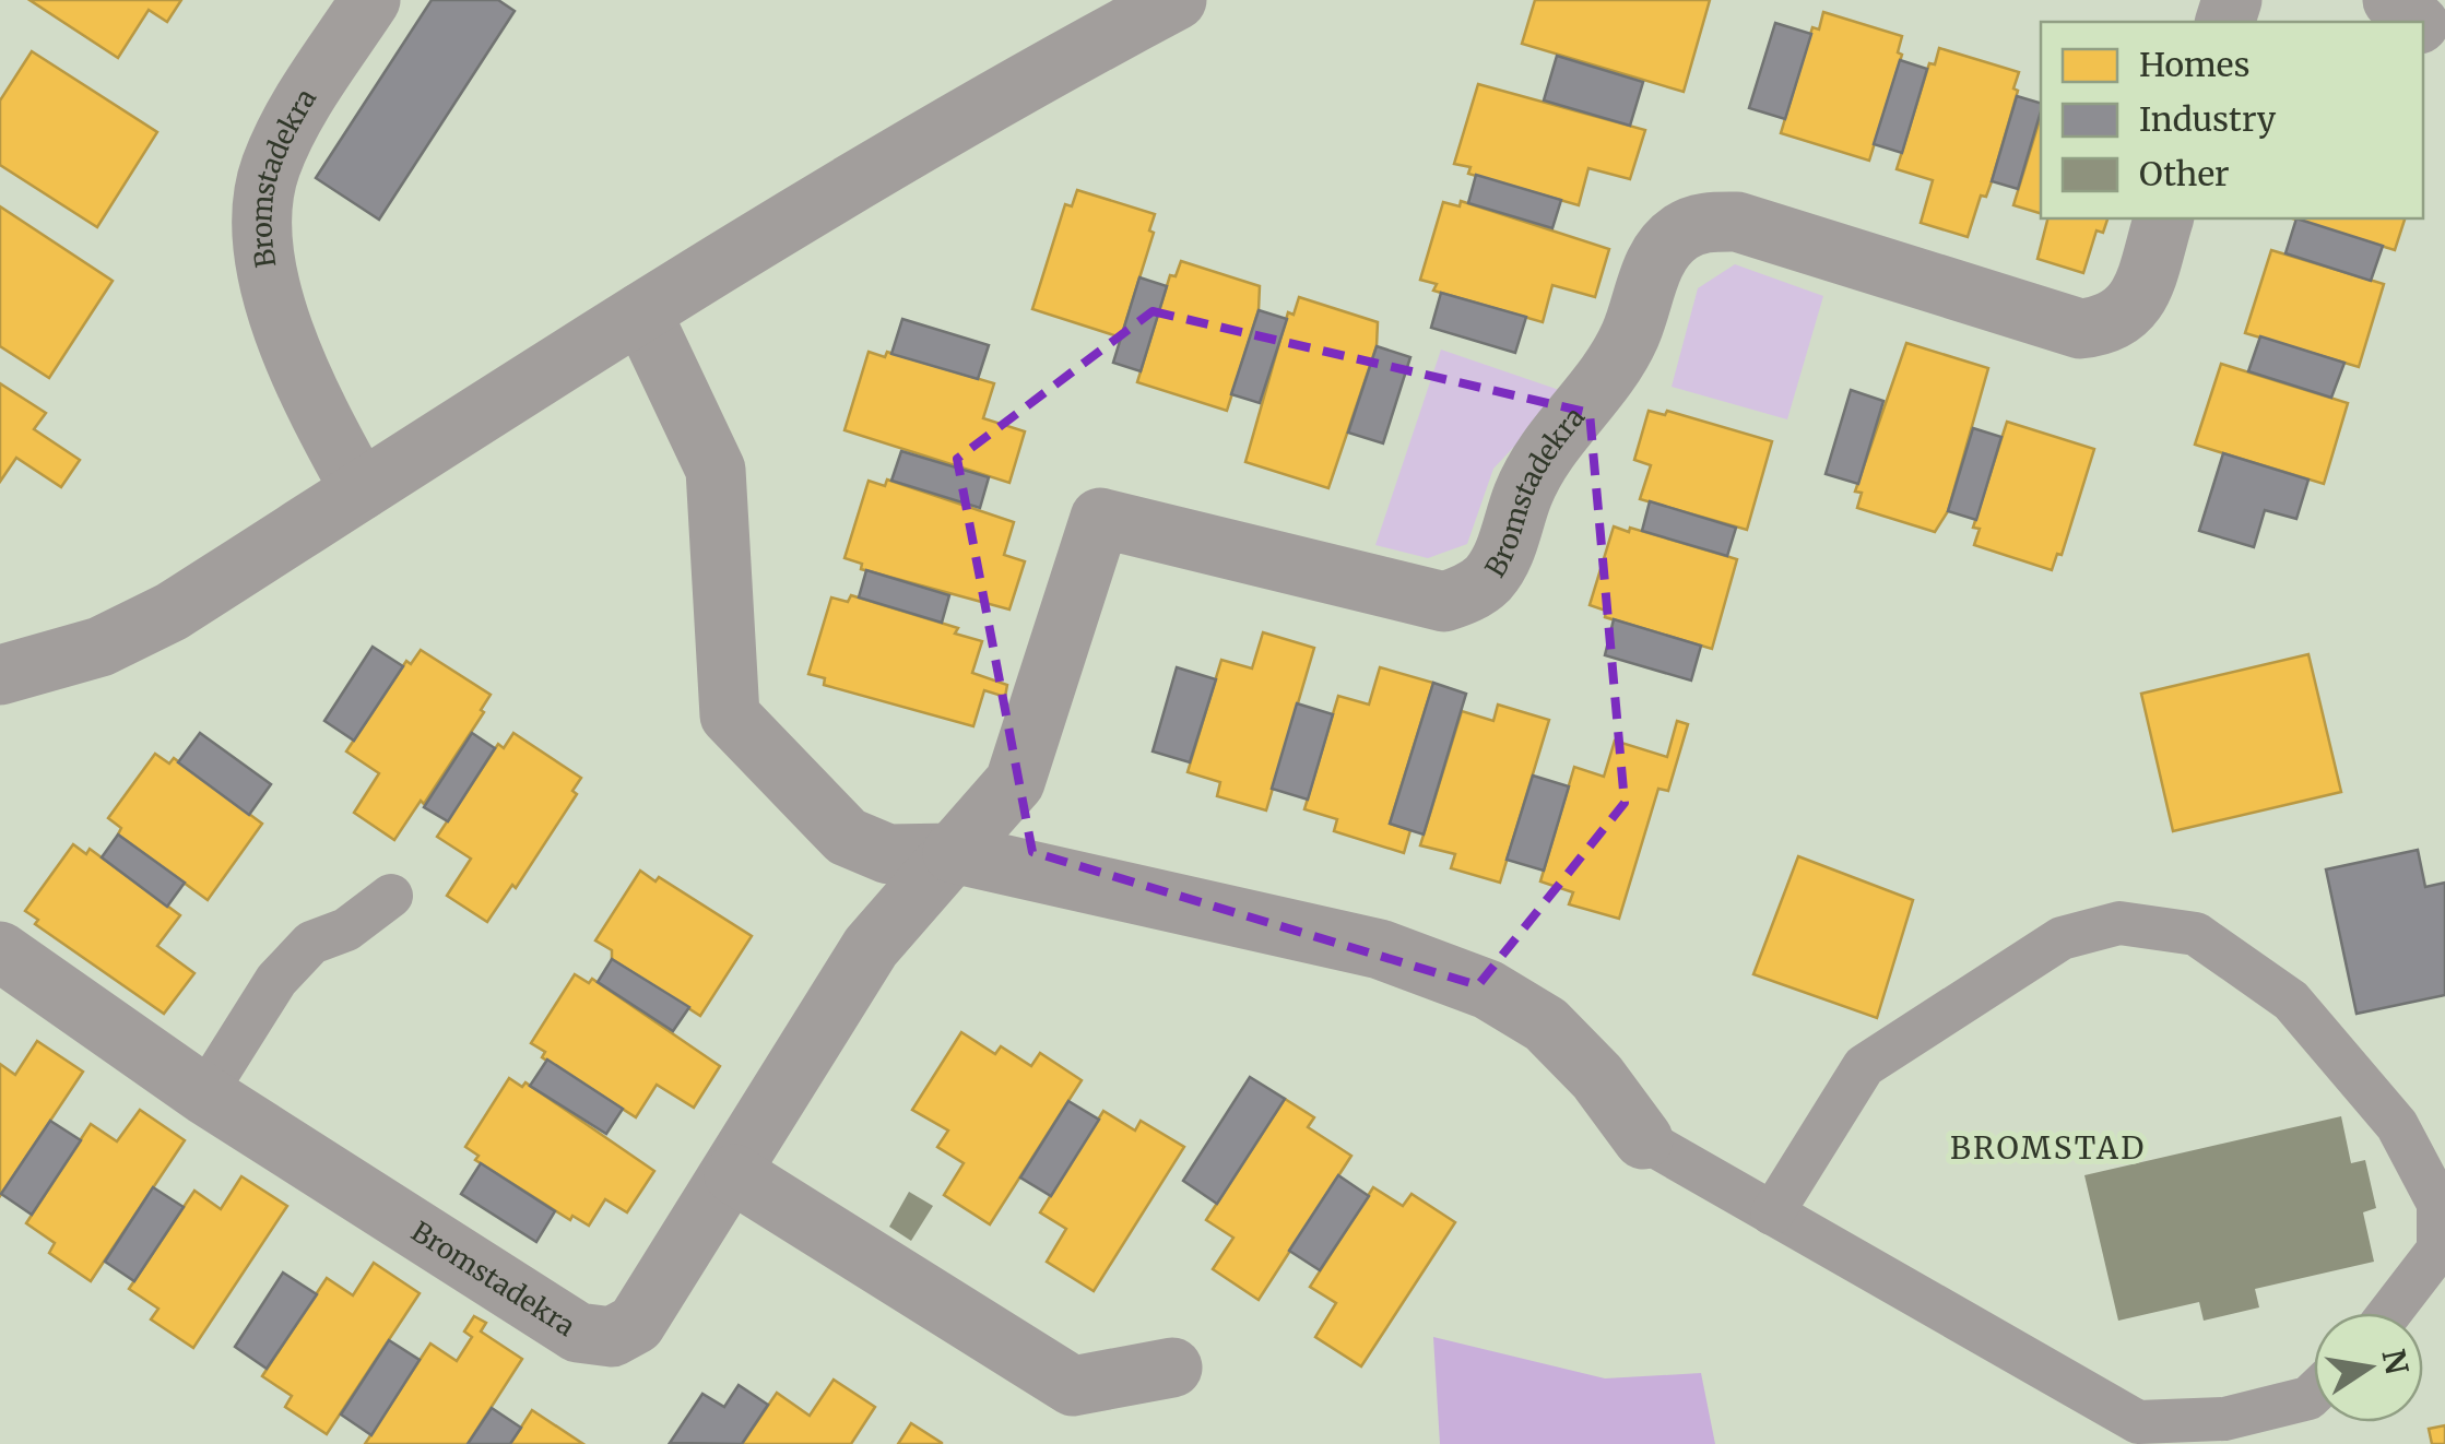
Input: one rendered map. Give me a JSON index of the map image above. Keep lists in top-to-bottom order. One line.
{"streets":{"street":["Bromstadekra"]},"districts":["BROMSTAD"],"legend":["Homes","Industry","Other"],"north":"right"}
